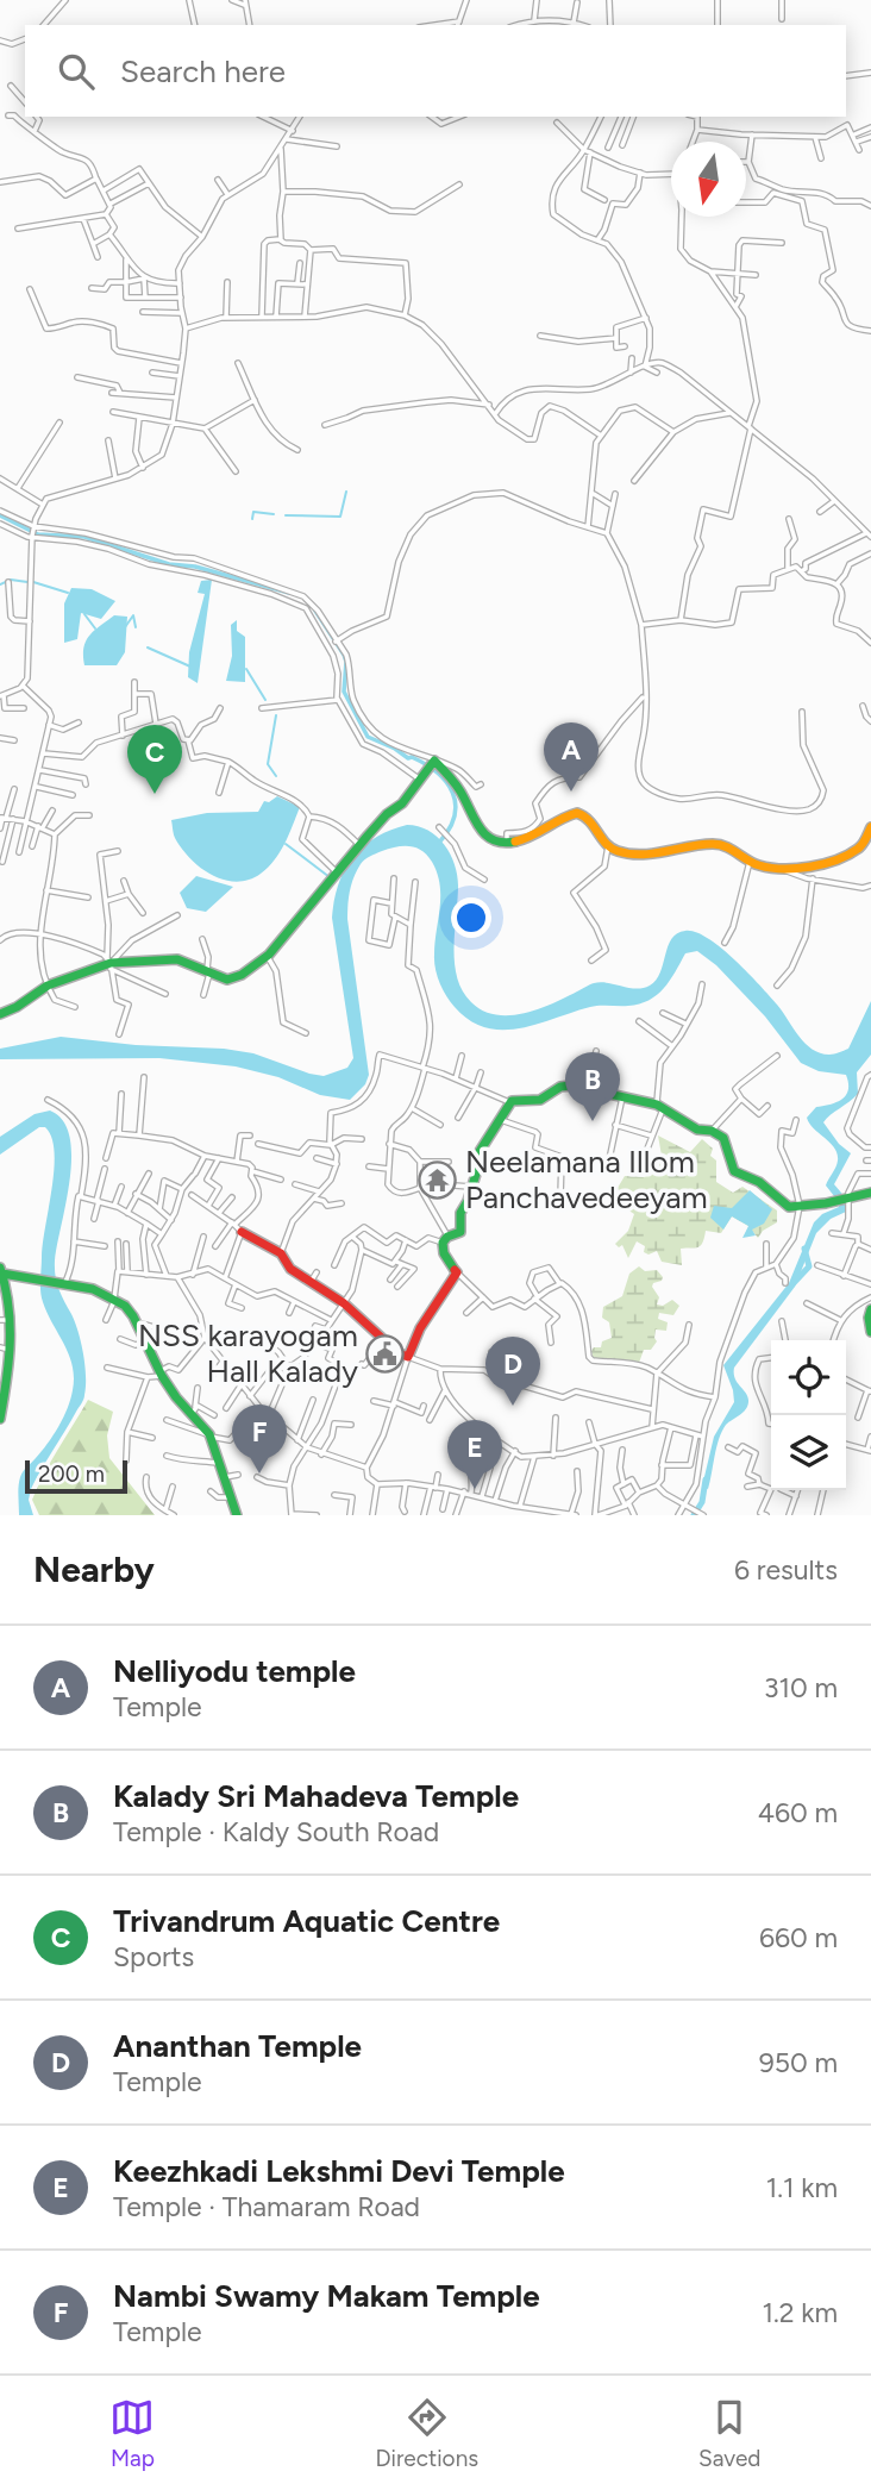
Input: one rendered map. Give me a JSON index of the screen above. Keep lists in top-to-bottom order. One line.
{"places":{"temple":["Neelamana Illom Panchavedeeyam"],"public building":["NSS karayogam Hall Kalady"]},"scale_bar":"200 m","north":"bottom","page":{"search":"Search here","pins":["A","C","B","D","F","E"],"scale":"200 m","heading":["Nearby","6 results"],"list":[{"mark":"A","name":"Nelliyodu temple","note":"Temple","value":"310 m"},{"mark":"B","name":"Kalady Sri Mahadeva Temple","note":"Temple · Kaldy South Road","value":"460 m"},{"mark":"C","name":"Trivandrum Aquatic Centre","note":"Sports","value":"660 m"},{"mark":"D","name":"Ananthan Temple","note":"Temple","value":"950 m"},{"mark":"E","name":"Keezhkadi Lekshmi Devi Temple","note":"Temple · Thamaram Road","value":"1.1 km"},{"mark":"F","name":"Nambi Swamy Makam Temple","note":"Temple","value":"1.2 km"}],"nav":["Map","Directions","Saved"]}}
